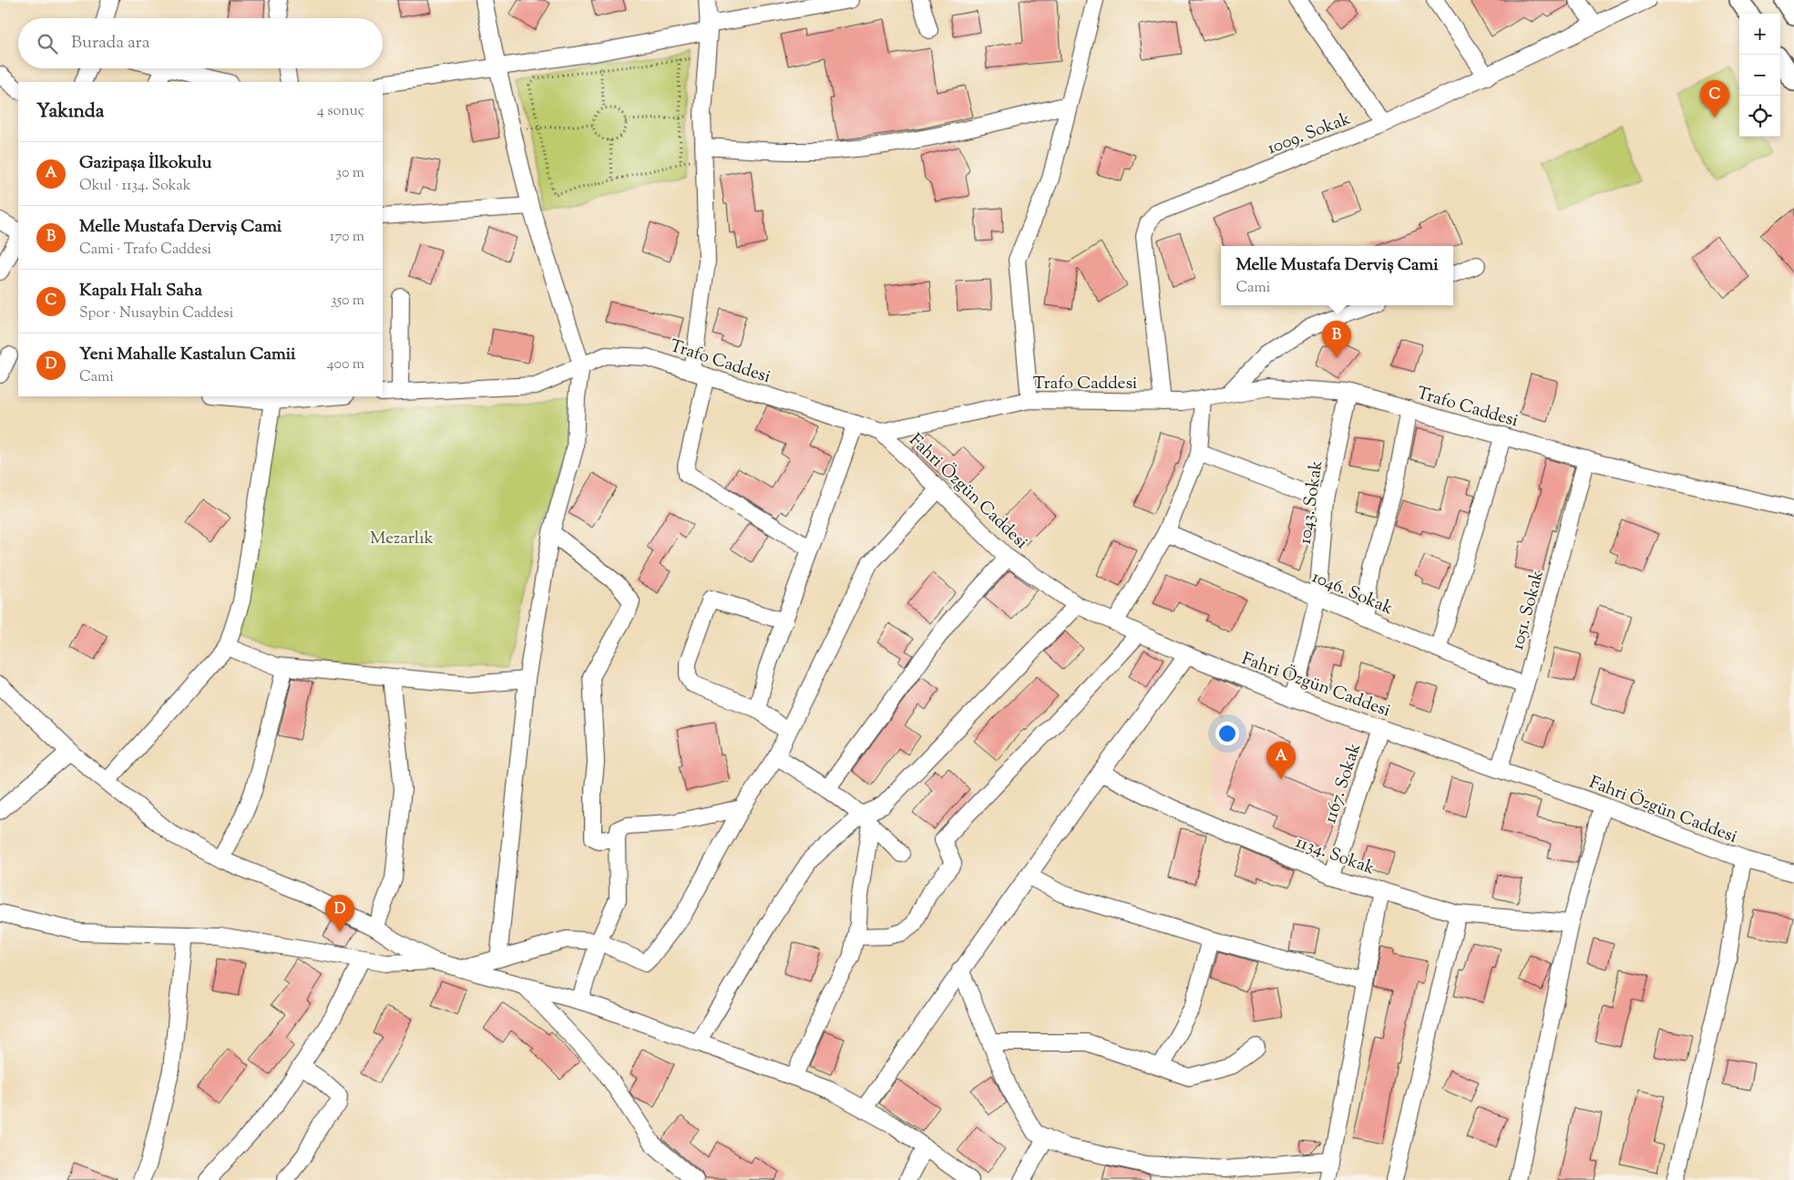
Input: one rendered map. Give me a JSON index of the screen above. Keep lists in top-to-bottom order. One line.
{"streets":{"street":["1009. Sokak","Trafo Caddesi","Fahri Özgün Caddesi","1043. Sokak","1046. Sokak","1051. Sokak","1167. Sokak","1134. Sokak"]},"crossings":[["1009. Sokak","Trafo Caddesi"],["Trafo Caddesi","Fahri Özgün Caddesi"],["Trafo Caddesi","1043. Sokak"],["Trafo Caddesi","1051. Sokak"],["Fahri Özgün Caddesi","1043. Sokak"],["Fahri Özgün Caddesi","1051. Sokak"],["Fahri Özgün Caddesi","1167. Sokak"],["1043. Sokak","1046. Sokak"],["1046. Sokak","1051. Sokak"],["1167. Sokak","1134. Sokak"]],"parks":["Mezarlık"],"page":{"map_buttons":["+","−"],"search":"Burada ara","pins":["C","B","A","D"],"heading":["Yakında","4 sonuç"],"list":[{"mark":"A","name":"Gazipaşa İlkokulu","note":"Okul · 1134. Sokak","value":"30 m"},{"mark":"B","name":"Melle Mustafa Derviş Cami","note":"Cami · Trafo Caddesi","value":"170 m"},{"mark":"C","name":"Kapalı Halı Saha","note":"Spor · Nusaybin Caddesi","value":"350 m"},{"mark":"D","name":"Yeni Mahalle Kastalun Camii","note":"Cami","value":"400 m"}],"popup":["Melle Mustafa Derviş Cami","Cami"]}}
